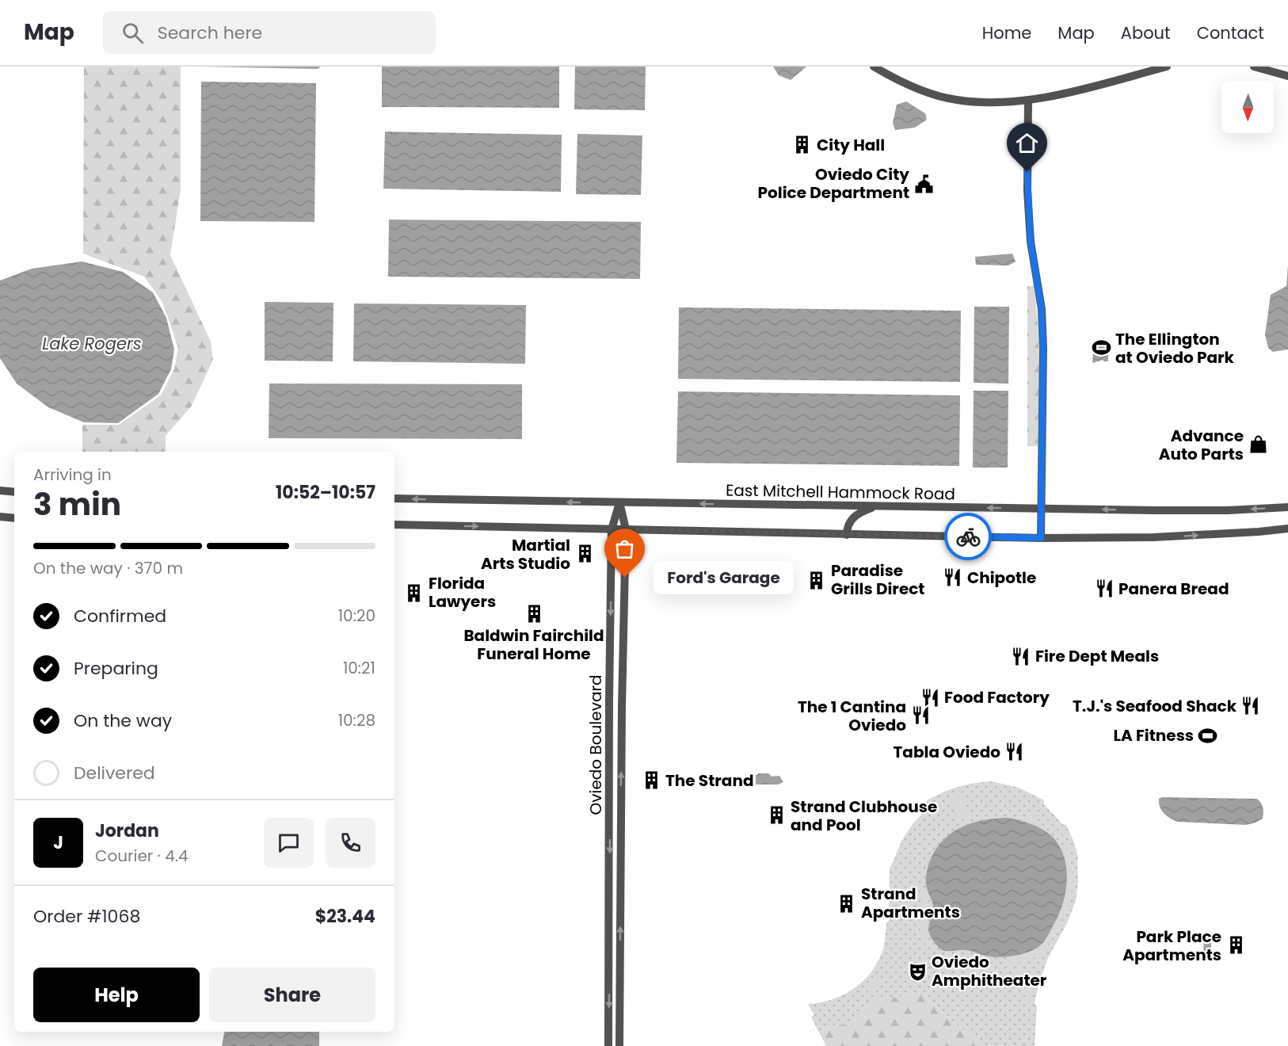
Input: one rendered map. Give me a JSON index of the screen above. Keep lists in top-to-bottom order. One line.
{"streets":{"street":["East Mitchell Hammock Road","Oviedo Boulevard"]},"crossings":[["East Mitchell Hammock Road","Oviedo Boulevard"]],"water":["Lake Rogers"],"places":{"building":["City Hall","Martial Arts Studio","Paradise Grills Direct","Florida Lawyers","Baldwin Fairchild Funeral Home","The Strand","Strand Clubhouse and Pool","Strand Apartments","Park Place Apartments"],"public building":["Oviedo City Police Department"],"sports":["The Ellington at Oviedo Park","LA Fitness"],"shop":["Advance Auto Parts"],"other":["Ford's Garage"],"restaurant":["Chipotle","Panera Bread","Fire Dept Meals","Food Factory","T.J.'s Seafood Shack","The 1 Cantina Oviedo","Tabla Oviedo"],"theatre":["Oviedo Amphitheater"]},"north":"bottom","page":{"header":"Map","search":"Search here","nav":["Home","Map","About","Contact"],"heading":["3 min","Arriving in","10:52–10:57"],"panel":["Jordan","Courier · 4.4","Order #1068","$23.44"],"bar":"On the way · 370 m","bubble":"Ford's Garage","list":[["Confirmed","10:20"],["Preparing","10:21"],["On the way","10:28"],"Delivered"],"round":"J","buttons":["Help","Share"]}}
